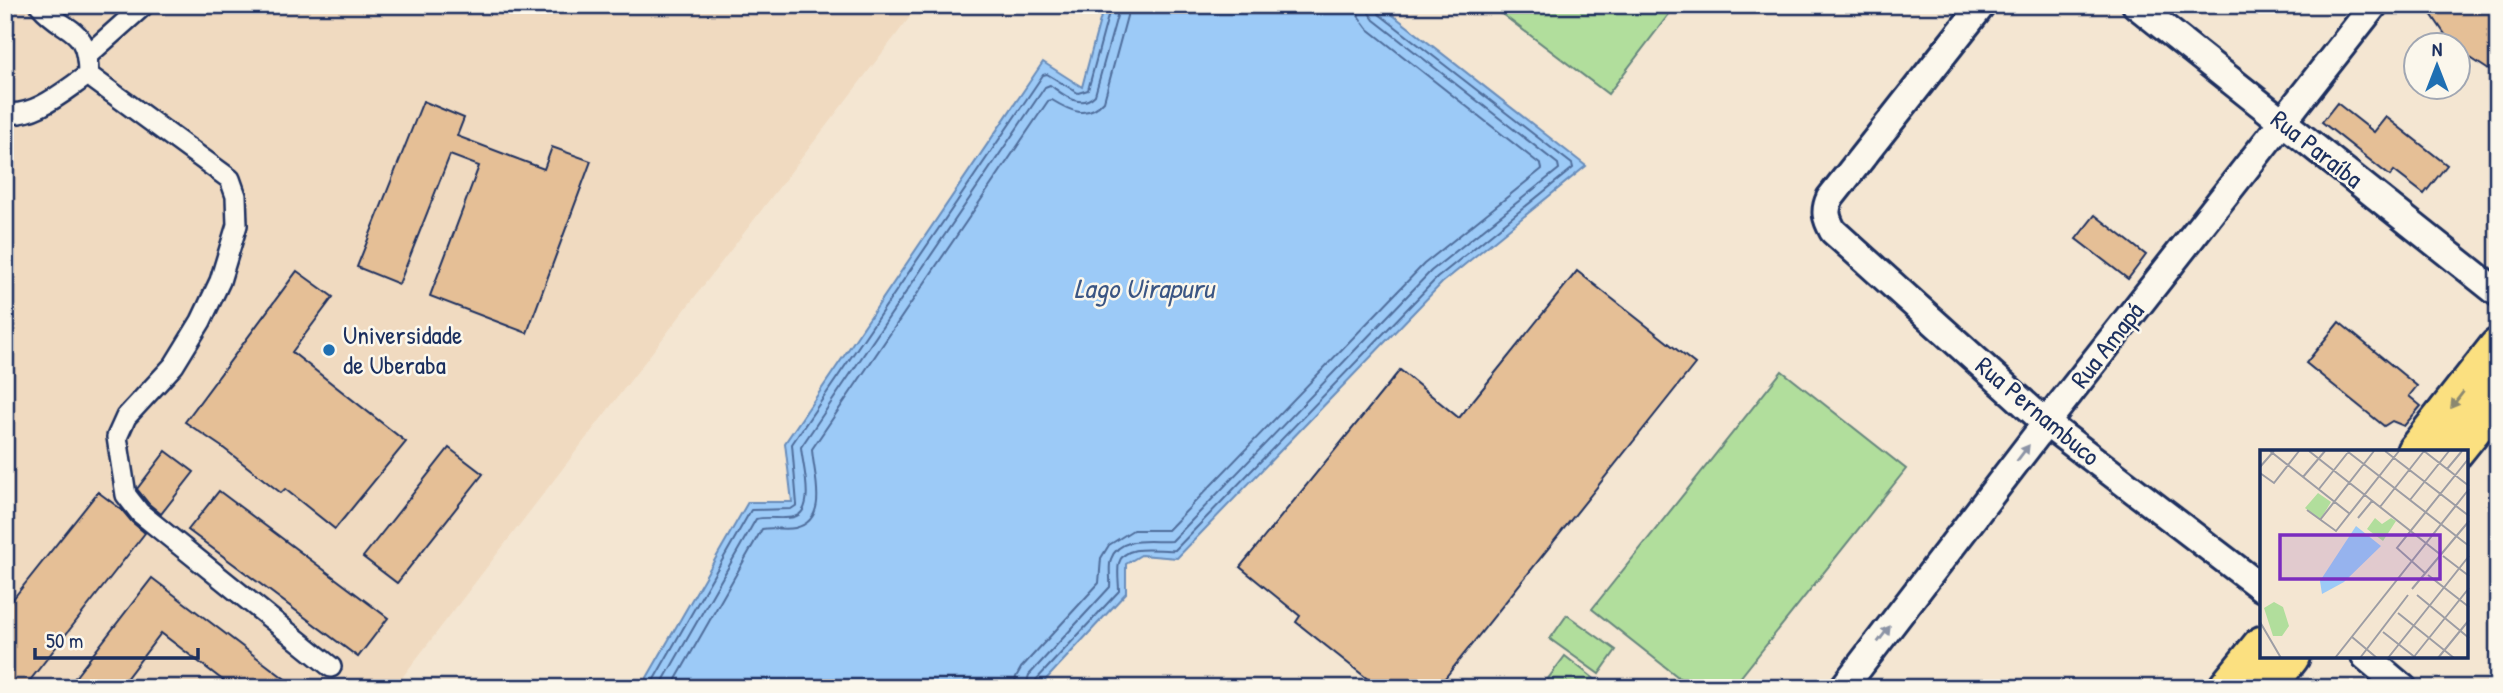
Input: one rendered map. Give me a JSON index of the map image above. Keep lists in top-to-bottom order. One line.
{"streets":{"street":["Rua Paraíba","Rua Amapá","Rua Pernambuco"]},"crossings":[["Rua Paraíba","Rua Amapá"],["Rua Amapá","Rua Pernambuco"]],"one_way":["Rua Amapá"],"water":["Lago Uirapuru"],"places":["Universidade de Uberaba"],"scale_bar":"50 m","north":"top"}
